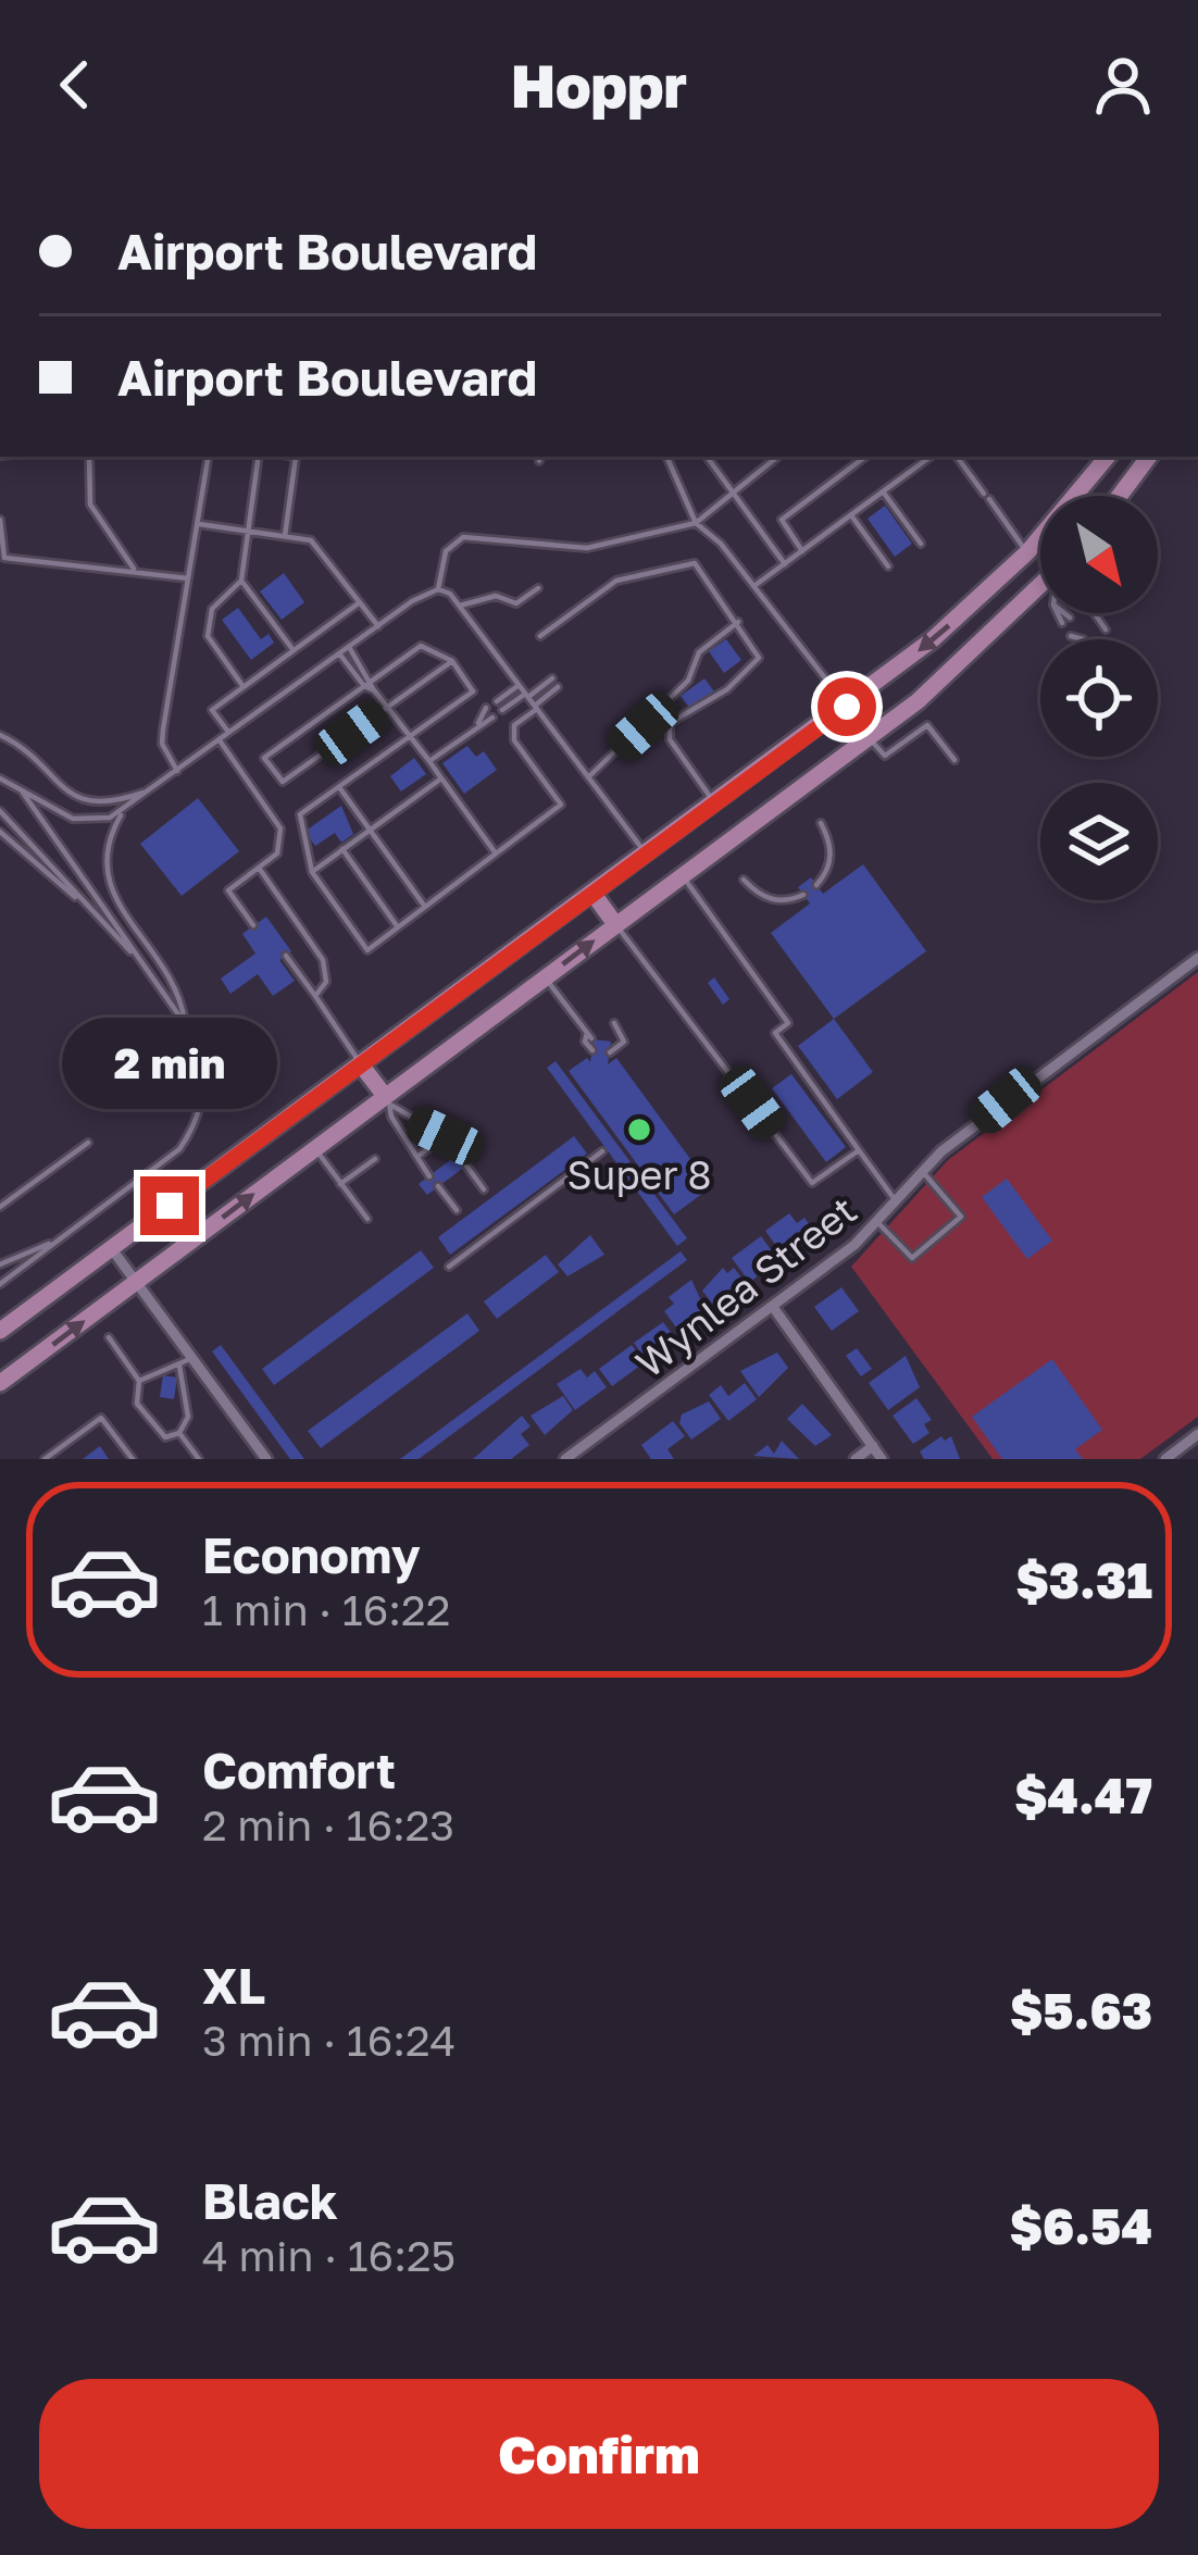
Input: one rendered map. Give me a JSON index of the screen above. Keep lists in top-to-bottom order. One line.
{"streets":{"street":["Wynlea Street"]},"places":["Super 8"],"north":"bottom right","page":{"header":"Hoppr","banner":["Airport Boulevard","Airport Boulevard"],"bubble":"2 min","list":[{"name":"Economy","note":"1 min · 16:22","value":"$3.31"},{"name":"Comfort","note":"2 min · 16:23","value":"$4.47"},{"name":"XL","note":"3 min · 16:24","value":"$5.63"},{"name":"Black","note":"4 min · 16:25","value":"$6.54"}],"buttons":"Confirm"}}
